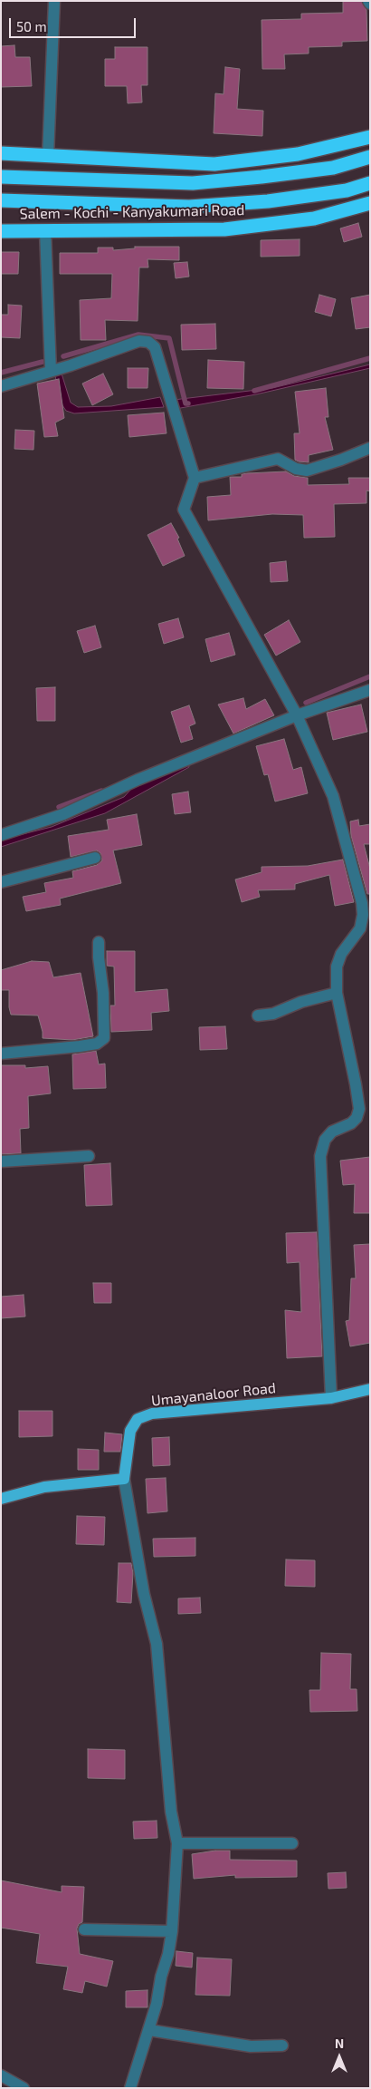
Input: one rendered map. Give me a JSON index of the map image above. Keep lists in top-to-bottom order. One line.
{"streets":{"highway":["Salem - Kochi - Kanyakumari Road"],"main road":["Umayanaloor Road"]},"scale_bar":"50 m","north":"top"}
